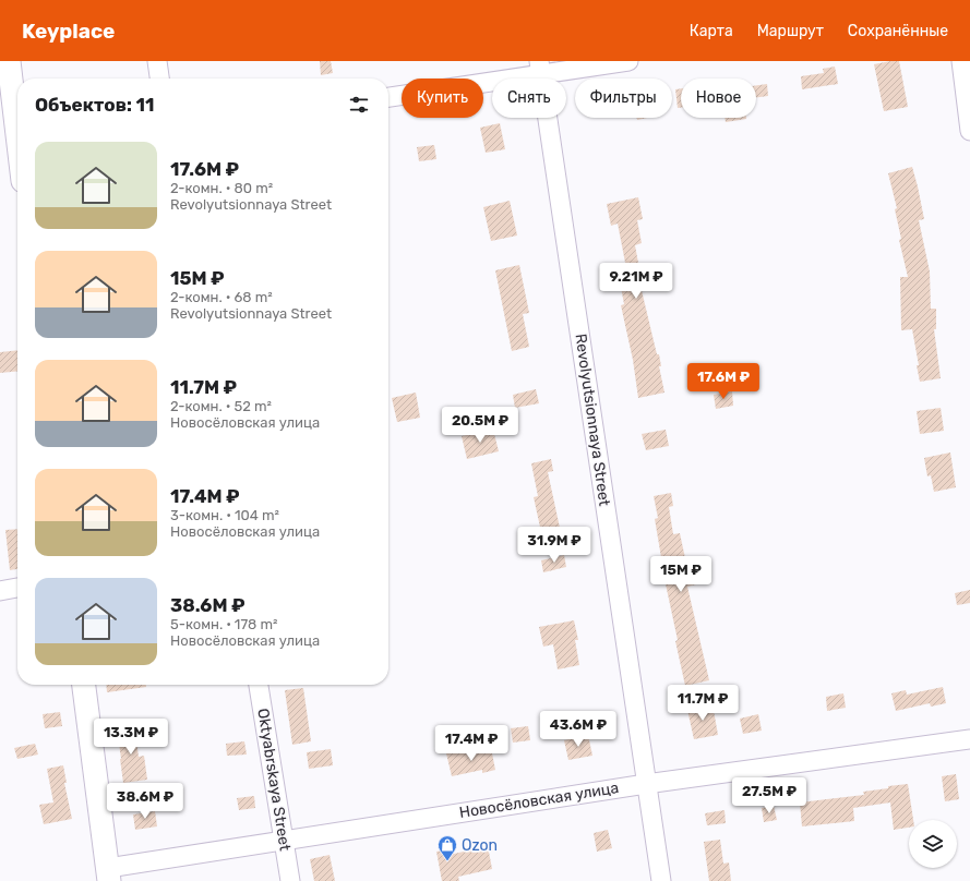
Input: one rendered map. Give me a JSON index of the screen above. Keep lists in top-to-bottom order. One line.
{"streets":{"street":["Revolyutsionnaya Street","Oktyabrskaya Street","Новосёловская улица"]},"crossings":[["Revolyutsionnaya Street","Новосёловская улица"],["Oktyabrskaya Street","Новосёловская улица"]],"places":{"shop":["Ozon"]},"page":{"header":"Keyplace","nav":["Карта","Маршрут","Сохранённые"],"chip":["Купить","Снять","Фильтры","Новое"],"heading":"Объектов: 11","list":[{"name":"17.6M ₽","note":"2-комн. · 80 m² · Revolyutsionnaya Street"},{"name":"15M ₽","note":"2-комн. · 68 m² · Revolyutsionnaya Street"},{"name":"11.7M ₽","note":"2-комн. · 52 m² · Новосёловская улица"},{"name":"17.4M ₽","note":"3-комн. · 104 m² · Новосёловская улица"},{"name":"38.6M ₽","note":"5-комн. · 178 m² · Новосёловская улица"}],"price":["9.21M ₽","17.6M ₽","20.5M ₽","31.9M ₽","15M ₽","11.7M ₽","43.6M ₽","13.3M ₽","17.4M ₽","27.5M ₽","38.6M ₽"]}}
